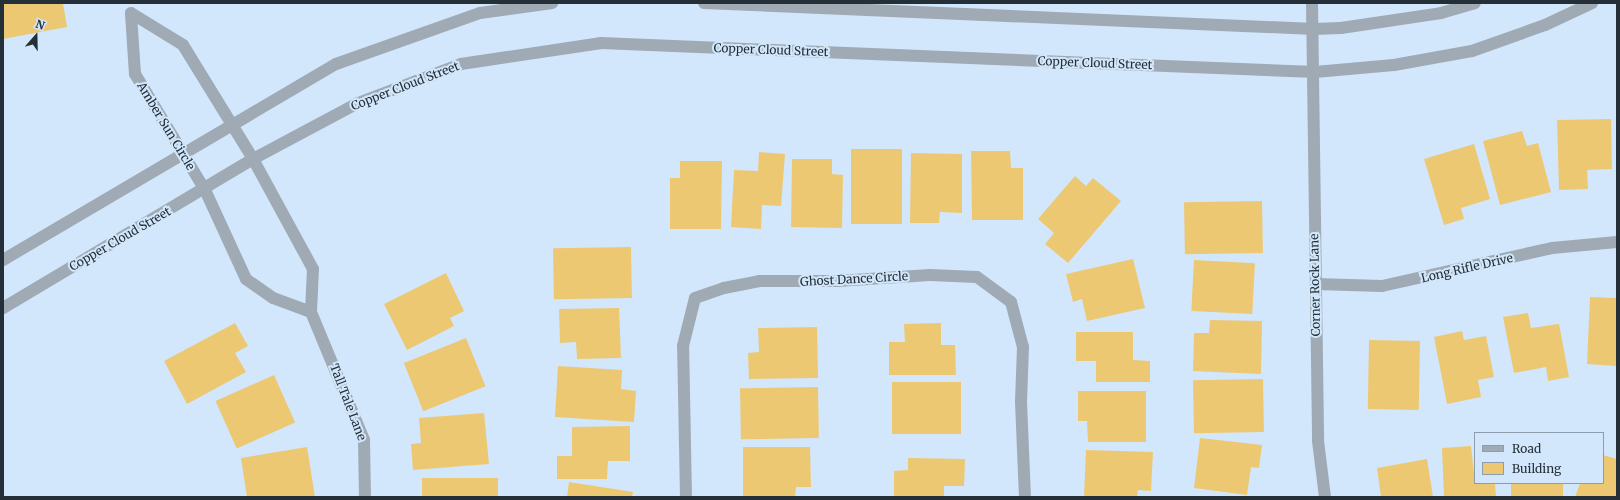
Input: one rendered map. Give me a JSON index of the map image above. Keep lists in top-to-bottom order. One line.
{"streets":{"street":["Copper Cloud Street","Amber Sun Circle","Long Rifle Drive","Ghost Dance Circle","Corner Rock Lane","Tall Tale Lane"]},"crossings":[["Copper Cloud Street","Amber Sun Circle"],["Copper Cloud Street","Corner Rock Lane"],["Copper Cloud Street","Tall Tale Lane"],["Amber Sun Circle","Tall Tale Lane"],["Long Rifle Drive","Corner Rock Lane"]],"legend":["Road","Building"],"north":"top"}
